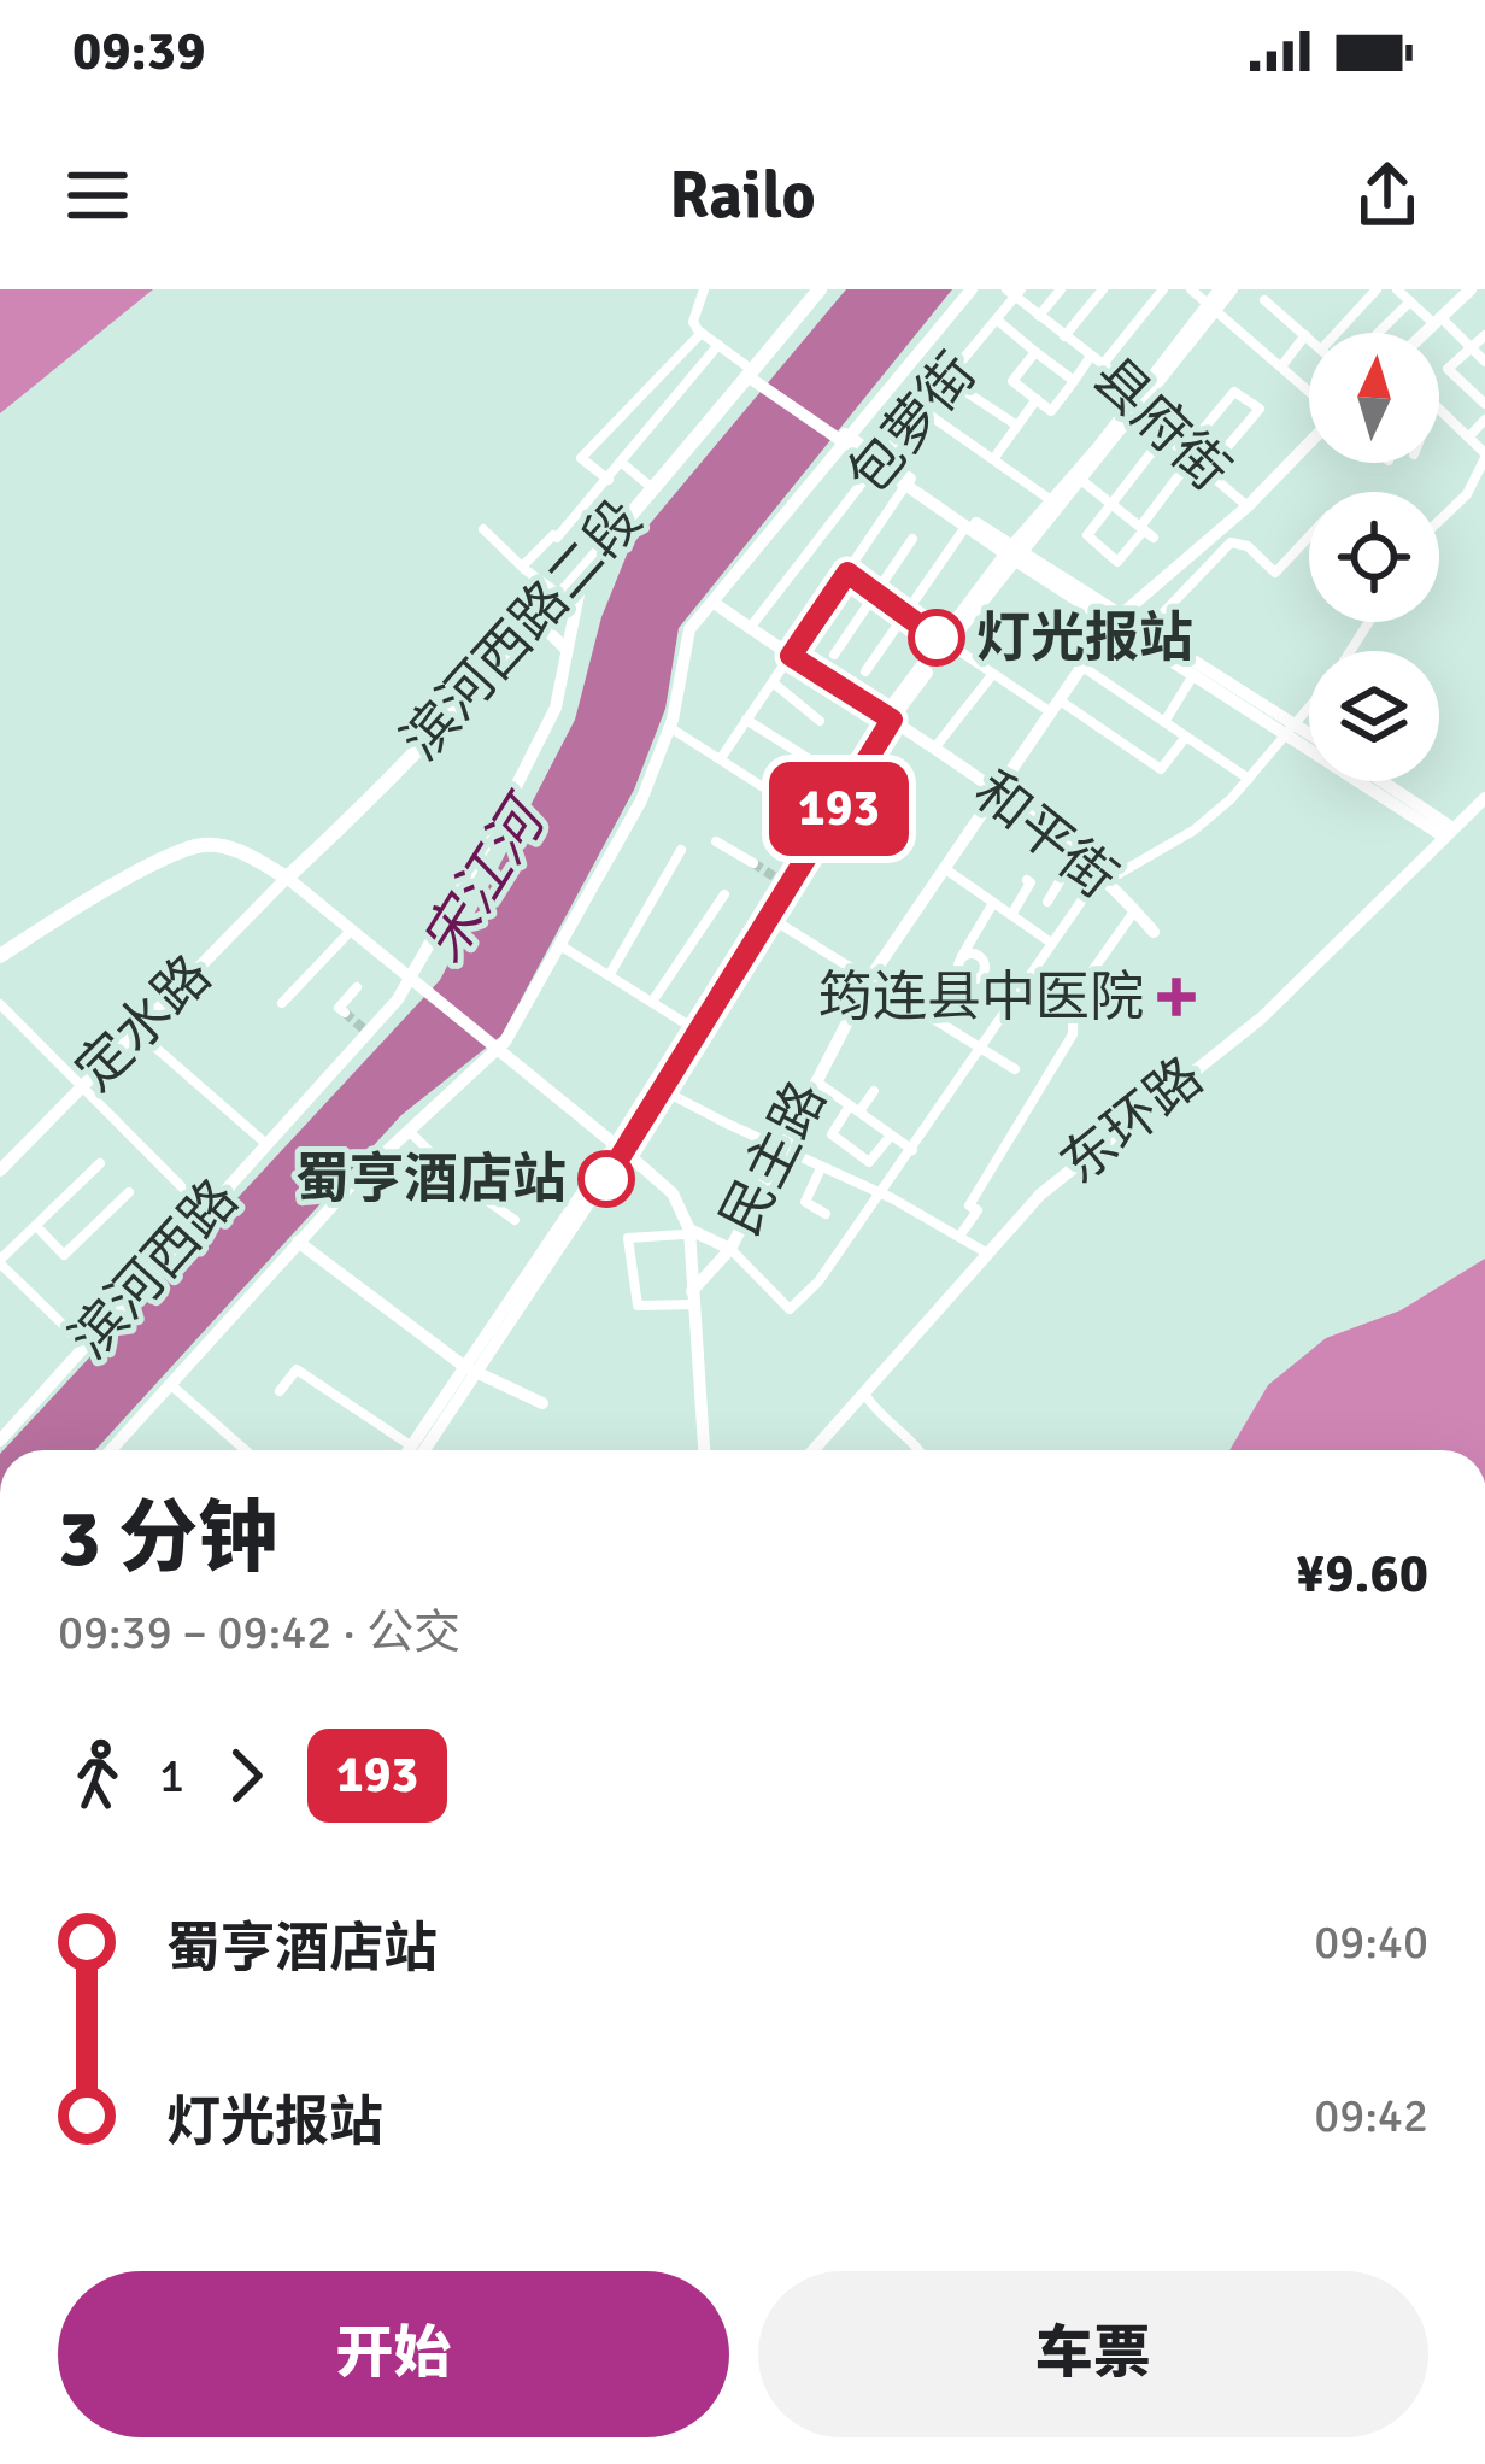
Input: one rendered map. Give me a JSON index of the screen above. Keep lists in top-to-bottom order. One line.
{"streets":{"highway":["滨河西路二段"],"main road":["和平街","定水路","东环路","民主路","滨河西路"],"street":["包萝街","县府街"]},"crossings":[["包萝街","县府街"],["包萝街","和平街"],["县府街","民主路"],["滨河西路二段","定水路"],["滨河西路二段","滨河西路"],["和平街","民主路"]],"water":["宋江河"],"places":{"other":["灯光报站","蜀亨酒店站"],"health":["筠连县中医院"]},"lines":["bus line 193"],"north":"top","page":{"status":"09:39","header":"Railo","on_map":"193","heading":["3 分钟","09:39 – 09:42 · 公交","¥9.60"],"legs":["1","193"],"list":[{"name":"蜀亨酒店站","value":"09:40"},{"name":"灯光报站","value":"09:42"}],"buttons":["开始","车票"]}}
